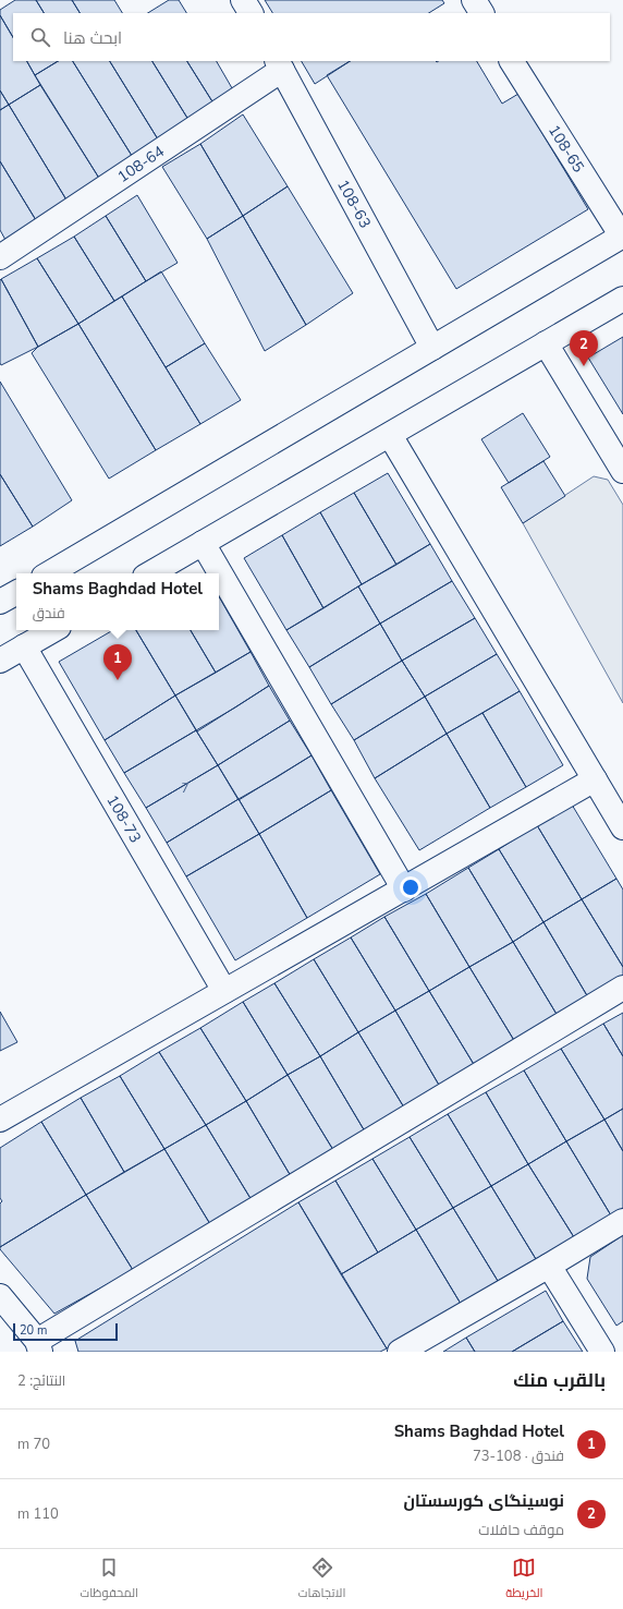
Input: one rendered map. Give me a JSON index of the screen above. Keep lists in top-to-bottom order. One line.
{"streets":{"street":["108-65","108-64","108-63","108-73"]},"crossings":[["108-64","108-63"]],"house_numbers":["7"],"scale_bar":"20 m","page":{"search":"ابحث هنا","pins":["2","1"],"popup":["Shams Baghdad Hotel","فندق"],"scale":"20 m","heading":["بالقرب منك","النتائج: 2"],"list":[{"mark":"1","name":"Shams Baghdad Hotel","note":"فندق · 108-73","value":"70 m"},{"mark":"2","name":"نوسینگای کورسستان","note":"موقف حافلات","value":"110 m"}],"nav":["الخريطة","الاتجاهات","المحفوظات"]}}
